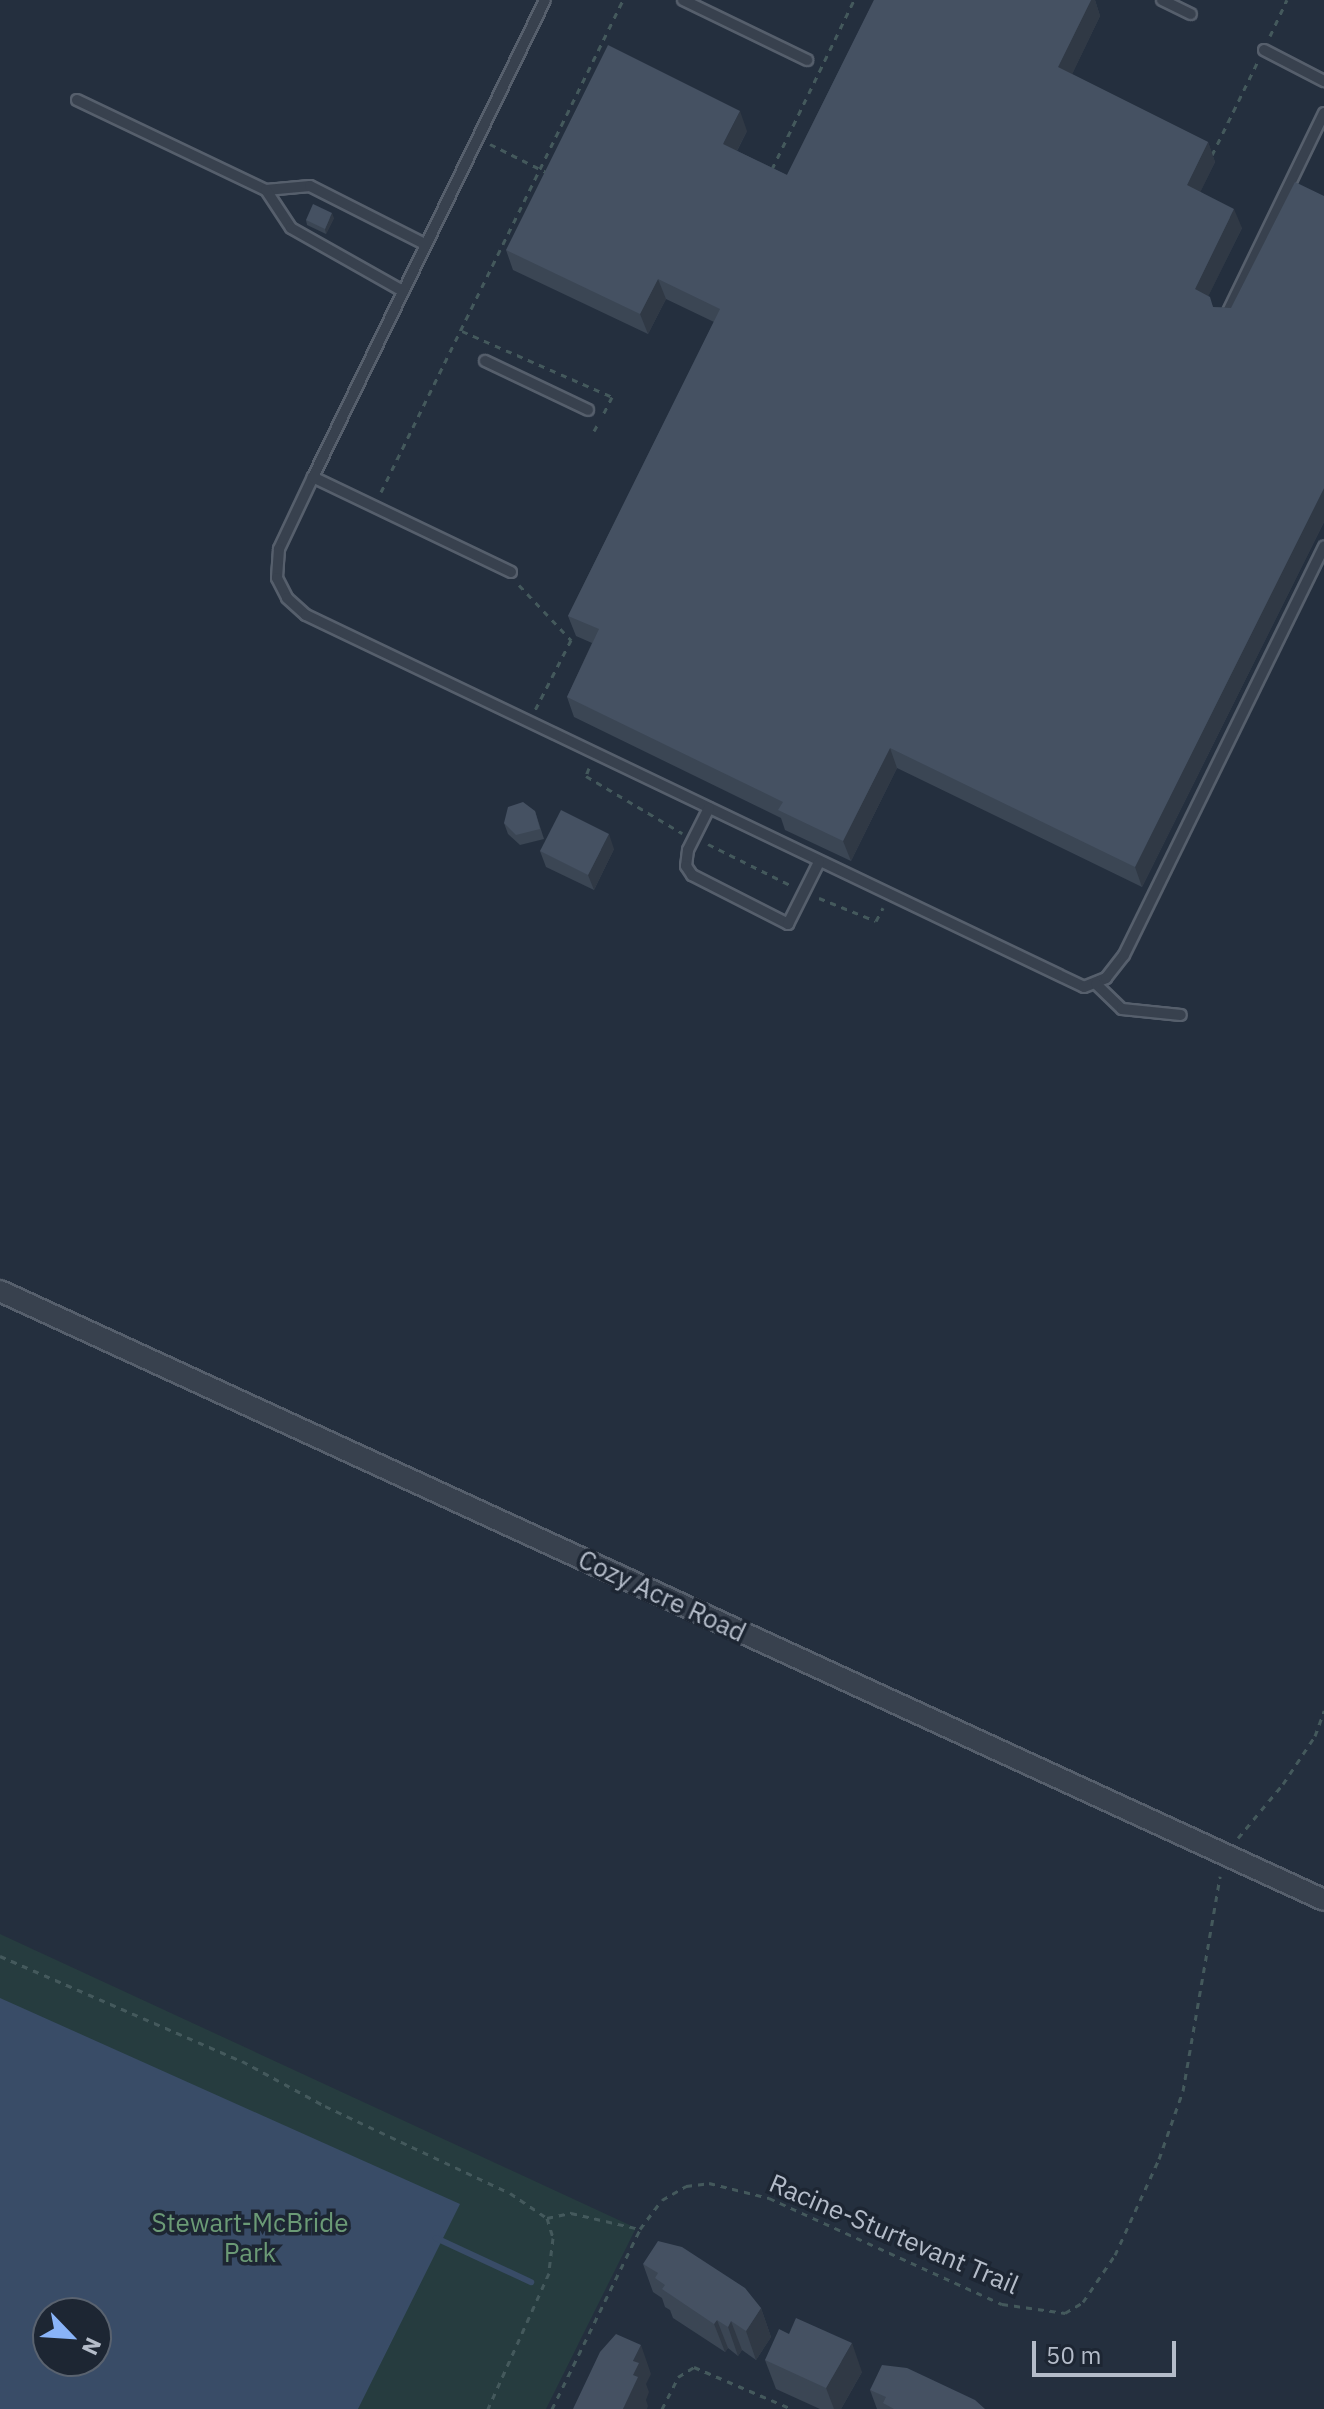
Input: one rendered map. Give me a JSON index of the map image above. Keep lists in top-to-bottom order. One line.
{"streets":{"street":["Cozy Acre Road"],"path":["Racine-Sturtevant Trail"]},"crossings":[["Cozy Acre Road","Racine-Sturtevant Trail"]],"parks":["Stewart-McBride Park"],"scale_bar":"50 m","north":"bottom right"}
